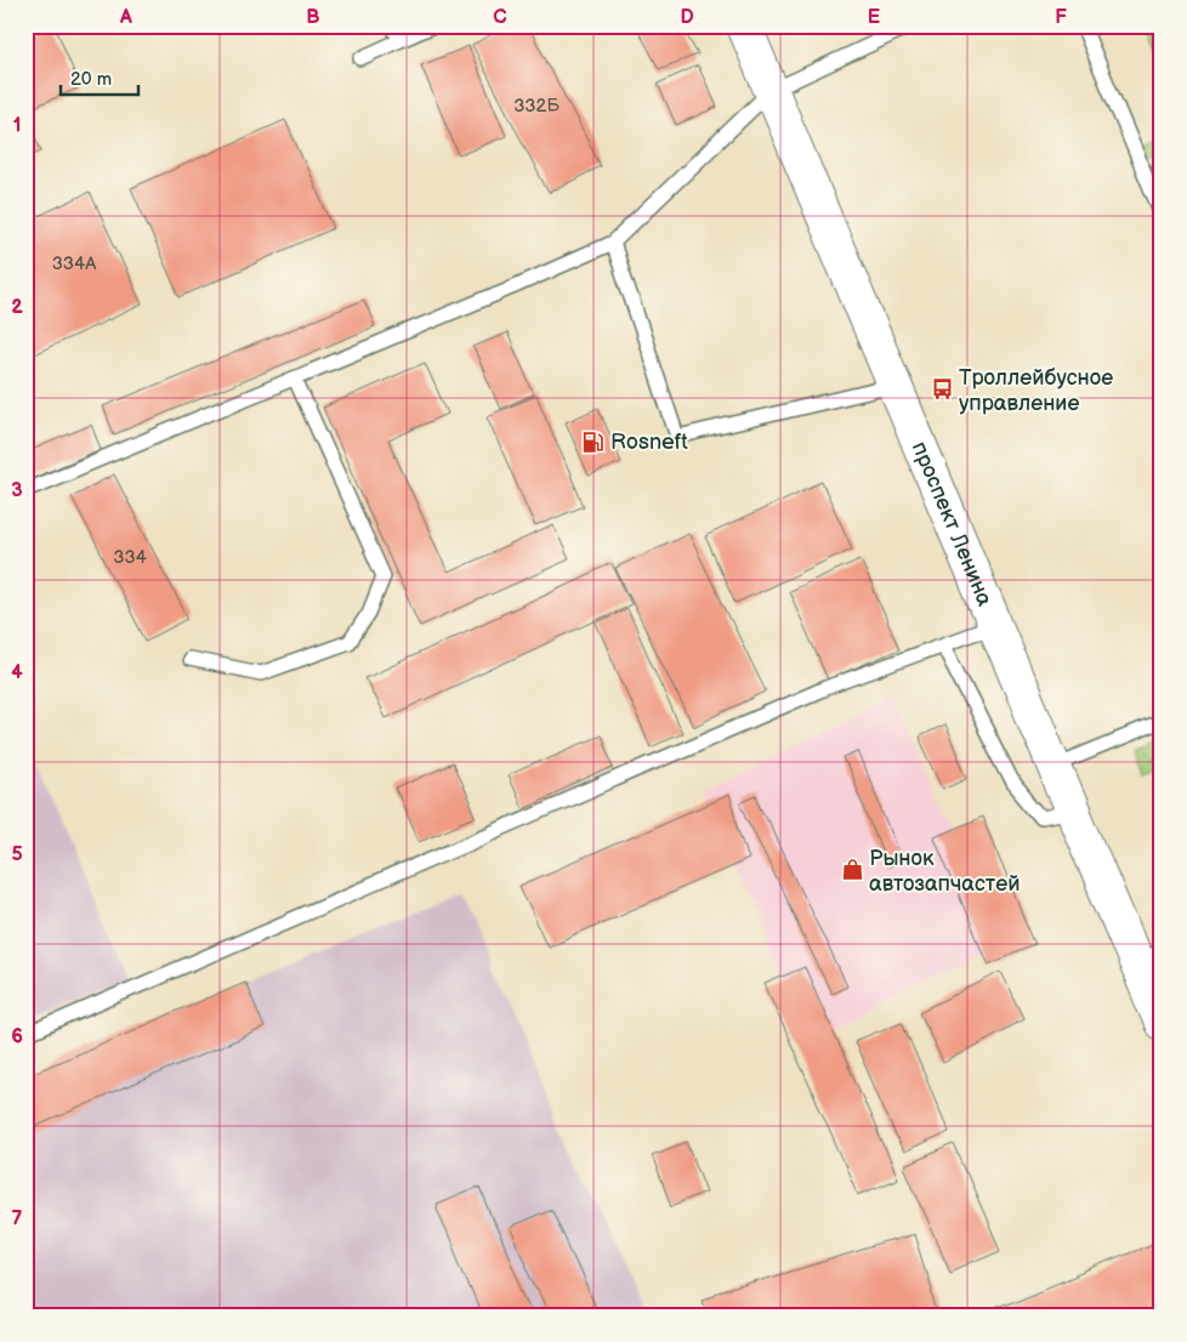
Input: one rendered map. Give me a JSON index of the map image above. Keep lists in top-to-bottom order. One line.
{"streets":{"main road":["проспект Ленина"]},"places":{"bus stop":["Троллейбусное управление"],"fuel station":["Rosneft"],"shop":["Рынок автозапчастей"]},"house_numbers":["332Б","334А","334"],"scale_bar":"20 m","grid":{"columns":["A","B","C","D","E","F"],"rows":["1","2","3","4","5","6","7"]}}
